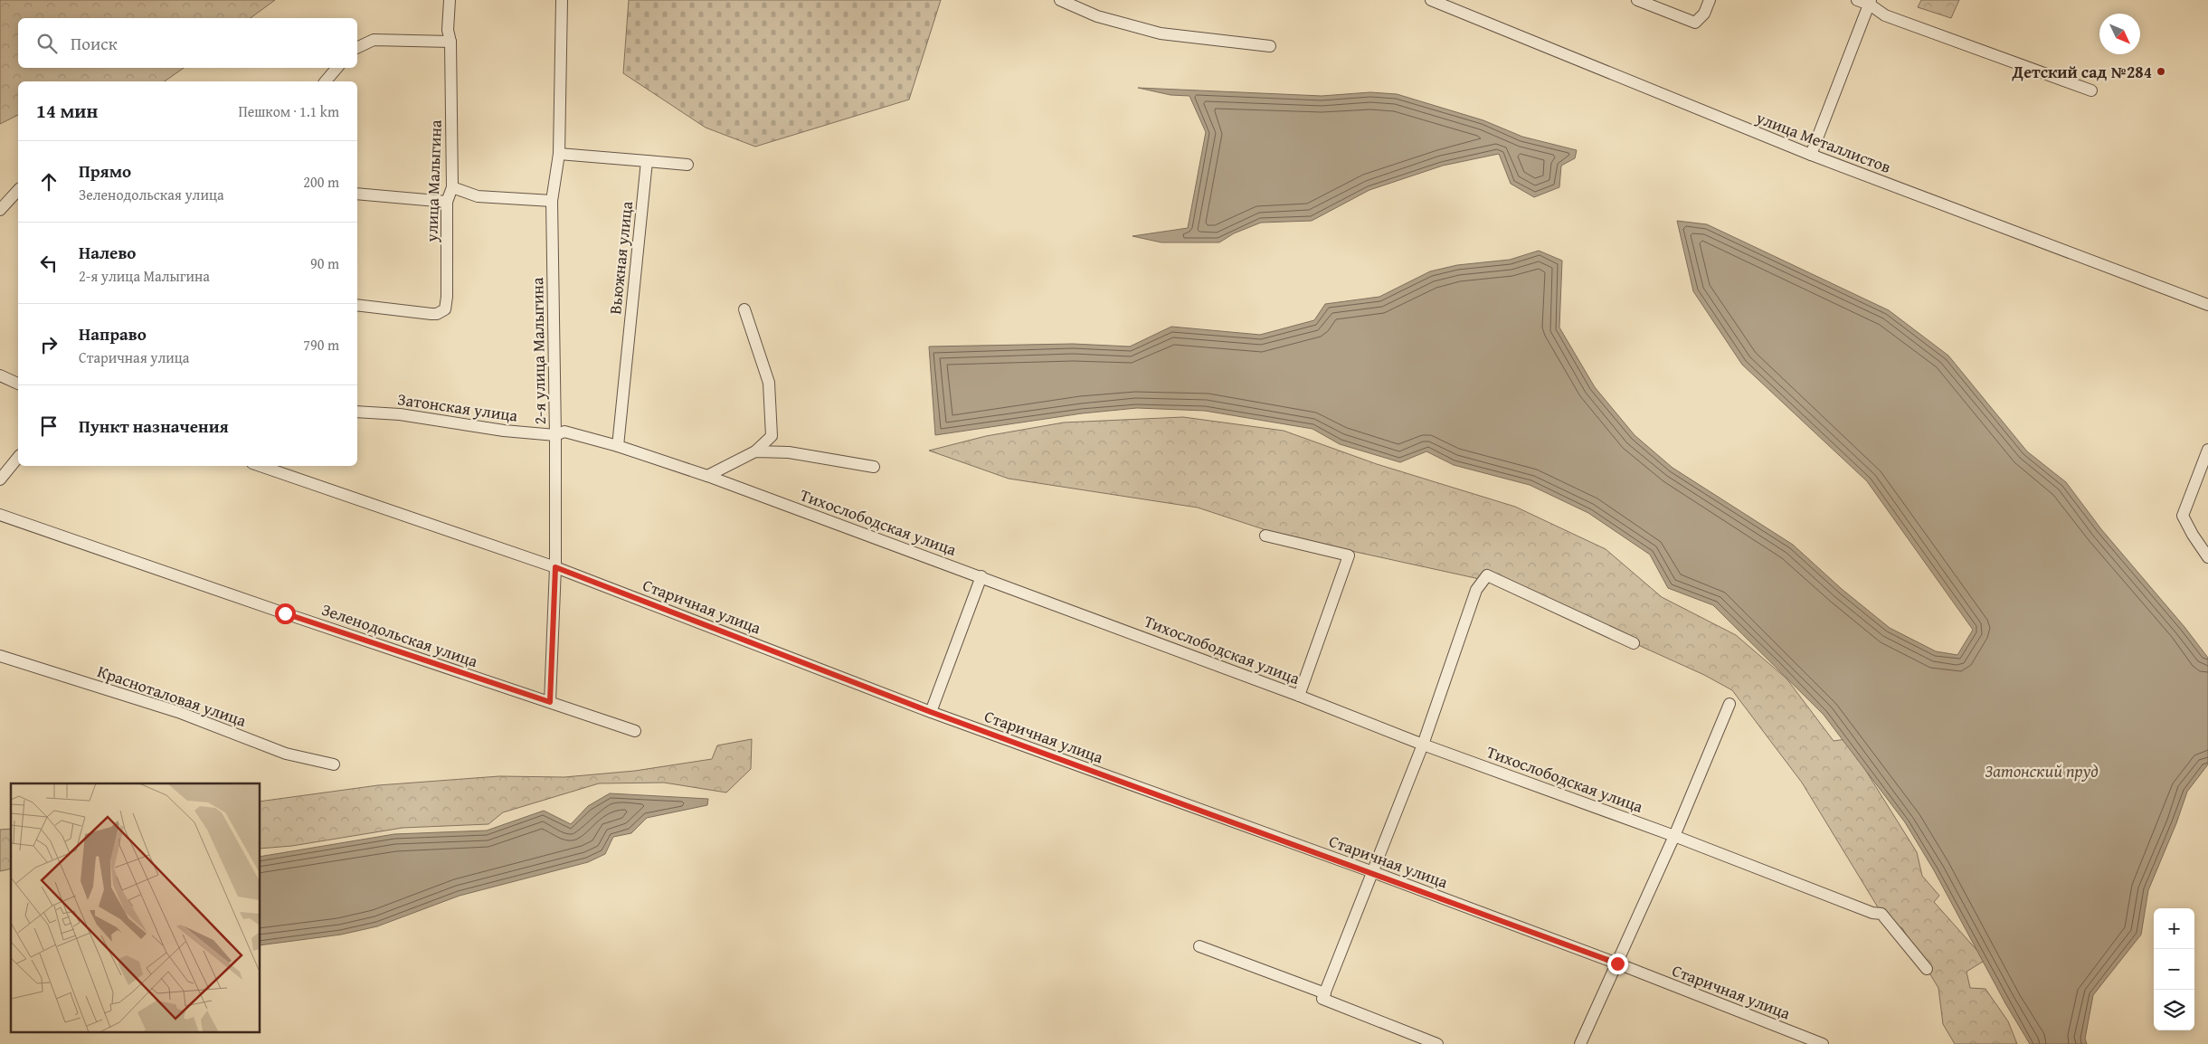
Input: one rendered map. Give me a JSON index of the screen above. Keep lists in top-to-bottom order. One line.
{"streets":{"street":["улица Металлистов","улица Малыгина","Вьюжная улица","2-я улица Малыгина","Затонская улица","Тихослободская улица","Старичная улица","Зеленодольская улица","Красноталовая улица"]},"crossings":[["Вьюжная улица","Тихослободская улица"],["2-я улица Малыгина","Затонская улица"],["2-я улица Малыгина","Тихослободская улица"],["2-я улица Малыгина","Старичная улица"],["2-я улица Малыгина","Зеленодольская улица"],["Затонская улица","Тихослободская улица"]],"water":["Затонский пруд"],"places":["Детский сад №284"],"north":"bottom right","page":{"search":"Поиск","heading":["14 мин","Пешком · 1.1 km"],"list":[["Прямо","Зеленодольская улица","200 m"],["Налево","2-я улица Малыгина","90 m"],["Направо","Старичная улица","790 m"],"Пункт назначения"],"map_buttons":["+","−"]}}
